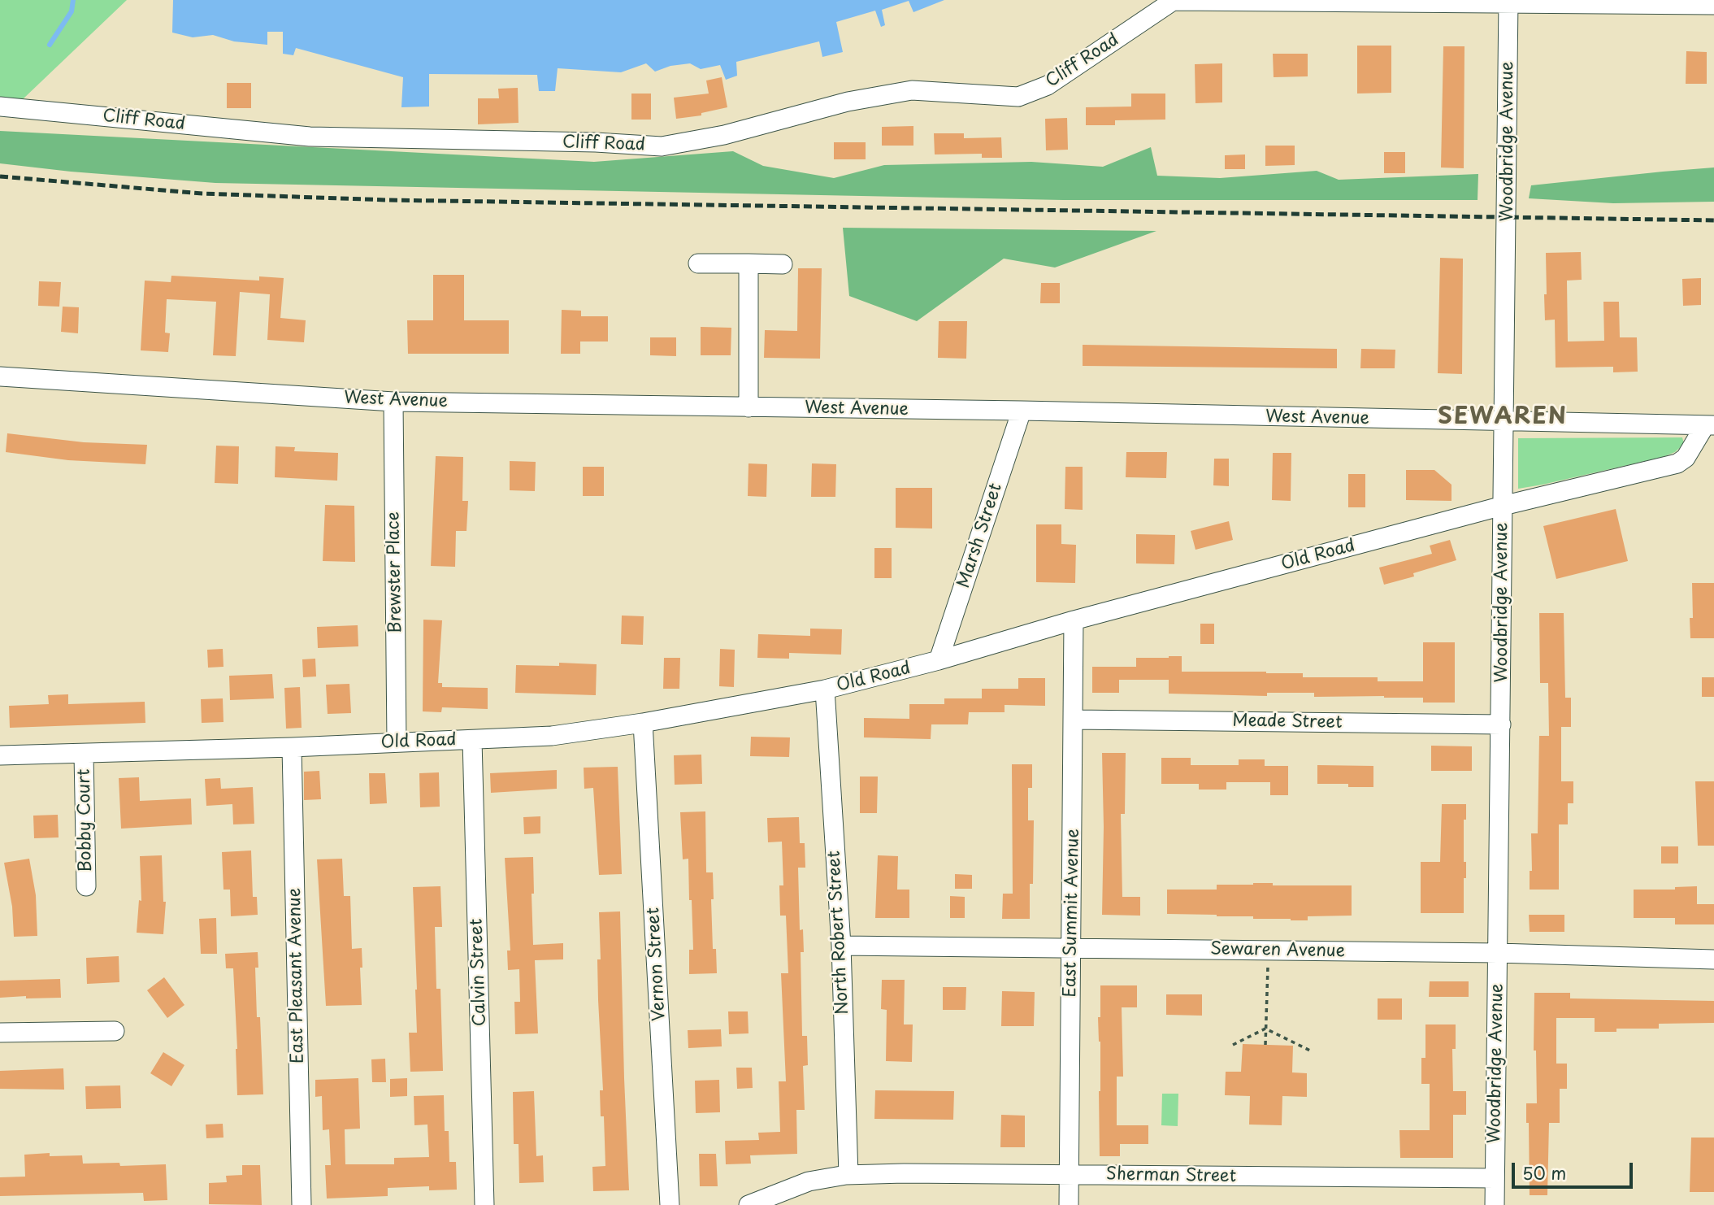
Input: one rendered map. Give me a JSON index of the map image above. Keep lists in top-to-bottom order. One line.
{"streets":{"street":["Cliff Road","Woodbridge Avenue","West Avenue","Marsh Street","Old Road","Brewster Place","Meade Street","Bobby Court","East Summit Avenue","North Robert Street","Sewaren Avenue","Vernon Street","Calvin Street","East Pleasant Avenue","Sherman Street"]},"crossings":[["Woodbridge Avenue","West Avenue"],["Woodbridge Avenue","Old Road"],["Woodbridge Avenue","Meade Street"],["Woodbridge Avenue","Sewaren Avenue"],["Woodbridge Avenue","Sherman Street"],["West Avenue","Marsh Street"],["West Avenue","Old Road"],["West Avenue","Brewster Place"],["Marsh Street","Old Road"],["Old Road","Brewster Place"],["Old Road","Bobby Court"],["Old Road","East Summit Avenue"],["Old Road","North Robert Street"],["Old Road","Vernon Street"],["Old Road","Calvin Street"],["Old Road","East Pleasant Avenue"],["Meade Street","East Summit Avenue"],["East Summit Avenue","Sewaren Avenue"],["East Summit Avenue","Sherman Street"],["North Robert Street","Sewaren Avenue"],["North Robert Street","Sherman Street"]],"districts":["SEWAREN"],"scale_bar":"50 m"}
